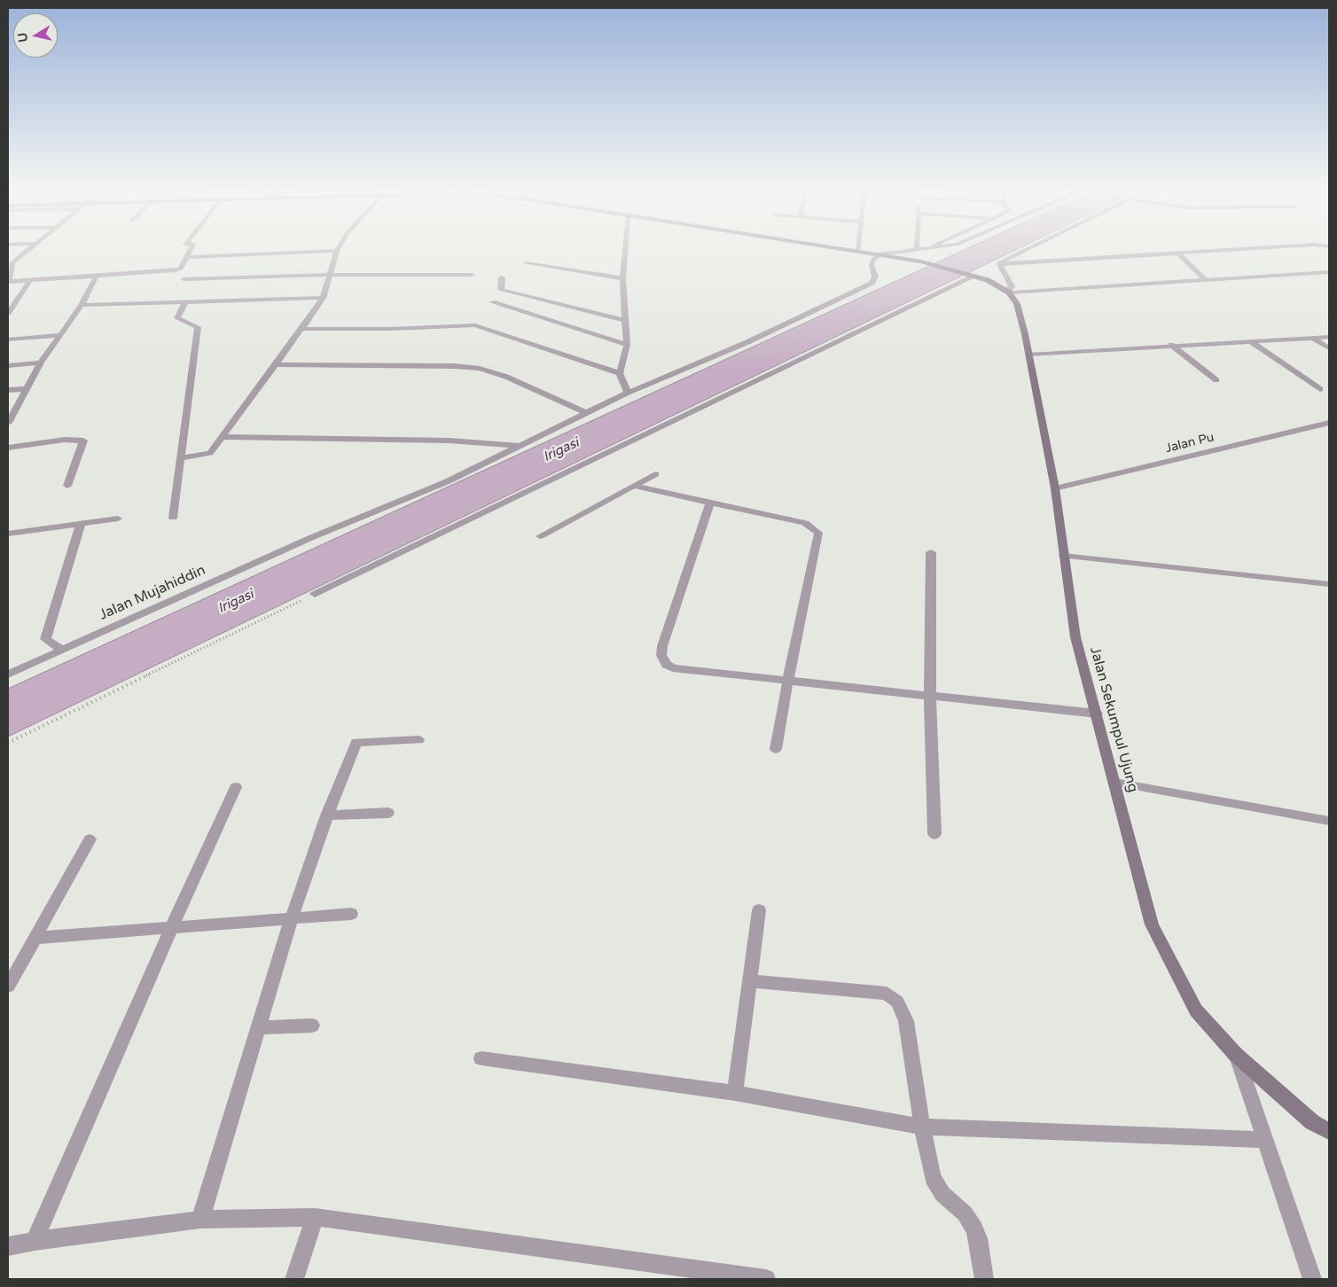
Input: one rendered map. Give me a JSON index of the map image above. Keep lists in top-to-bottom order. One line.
{"streets":{"main road":["Jalan Sekumpul Ujung"],"street":["Jalan Pu","Jalan Mujahiddin"]},"crossings":[["Jalan Pu","Jalan Sekumpul Ujung"]],"water":["Irigasi"],"north":"left"}
